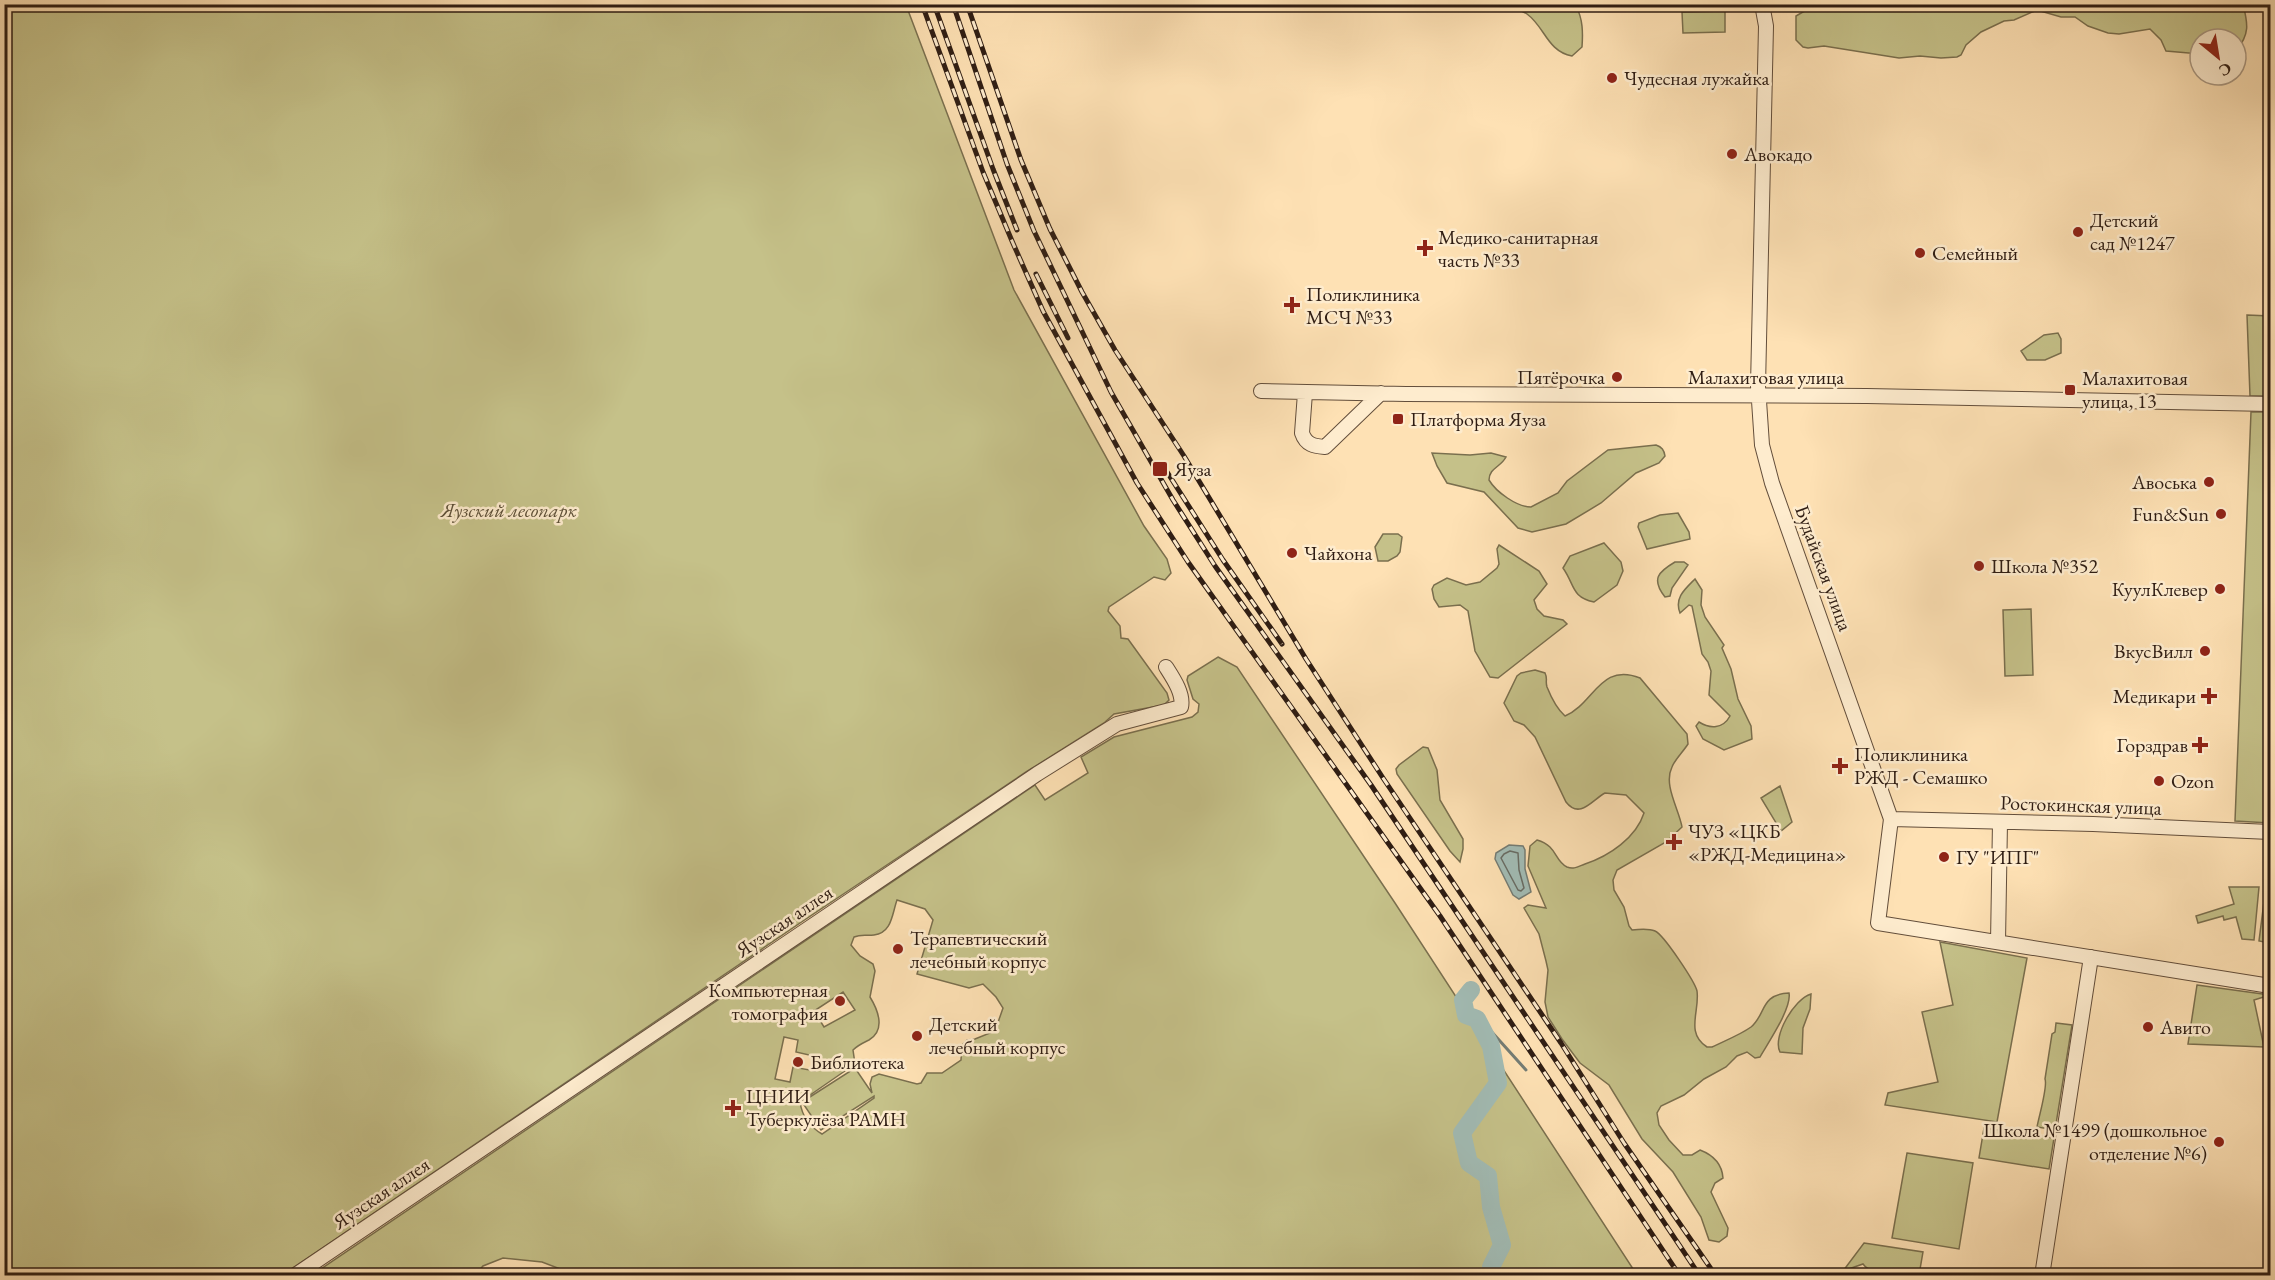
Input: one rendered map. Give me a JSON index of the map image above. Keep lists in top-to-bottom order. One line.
{"streets":{"street":["Малахитовая улица","Будайская улица","Ростокинская улица","Яузская аллея"]},"crossings":[["Малахитовая улица","Будайская улица"],["Будайская улица","Ростокинская улица"]],"parks":["Яузский лесопарк"],"places":{"other":["Чудесная лужайка","Авокадо","Детский сад №1247","Семейный","Пятёрочка","Авоська","Fun&Sun","Чайхона","Школа №352","КуулКлевер","ВкусВилл","Ozon","ГУ \"ИПГ\"","Терапевтический лечебный корпус","Компьютерная томография","Авито","Детский лечебный корпус","Библиотека","Школа №1499 (дошкольное отделение №6)"],"health":["Медико-санитарная часть №33","Поликлиника МСЧ №33","Медикари","Горздрав","Поликлиника РЖД - Семашко","ЧУЗ «ЦКБ «РЖД-Медицина»","ЦНИИ Туберкулёза РАМН"],"transit":["Малахитовая улица, 13","Платформа Яуза","Яуза"]},"north":"bottom right"}
